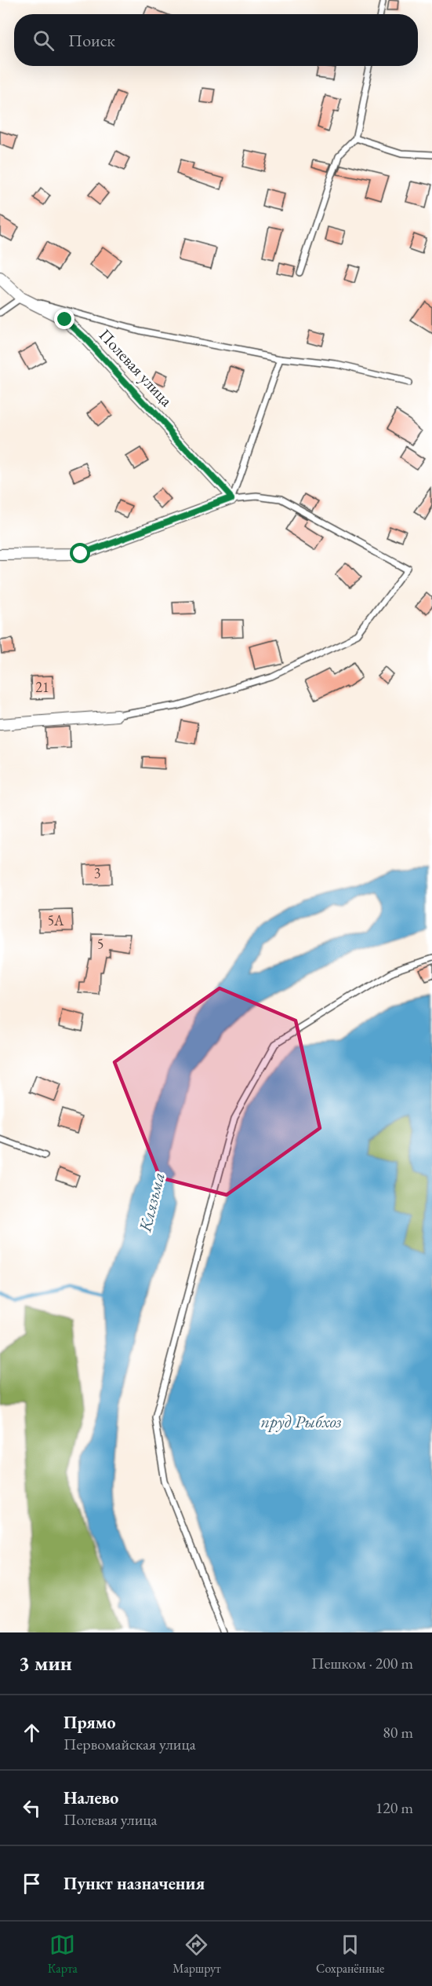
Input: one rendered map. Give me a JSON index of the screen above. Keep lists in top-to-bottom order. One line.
{"streets":{"street":["Полевая улица"]},"water":["Клязьма","пруд Рыбхоз"],"house_numbers":["21","3","5А","5"],"page":{"search":"Поиск","heading":["3 мин","Пешком · 200 m"],"list":[["Прямо","Первомайская улица","80 m"],["Налево","Полевая улица","120 m"],"Пункт назначения"],"nav":["Карта","Маршрут","Сохранённые"]}}
